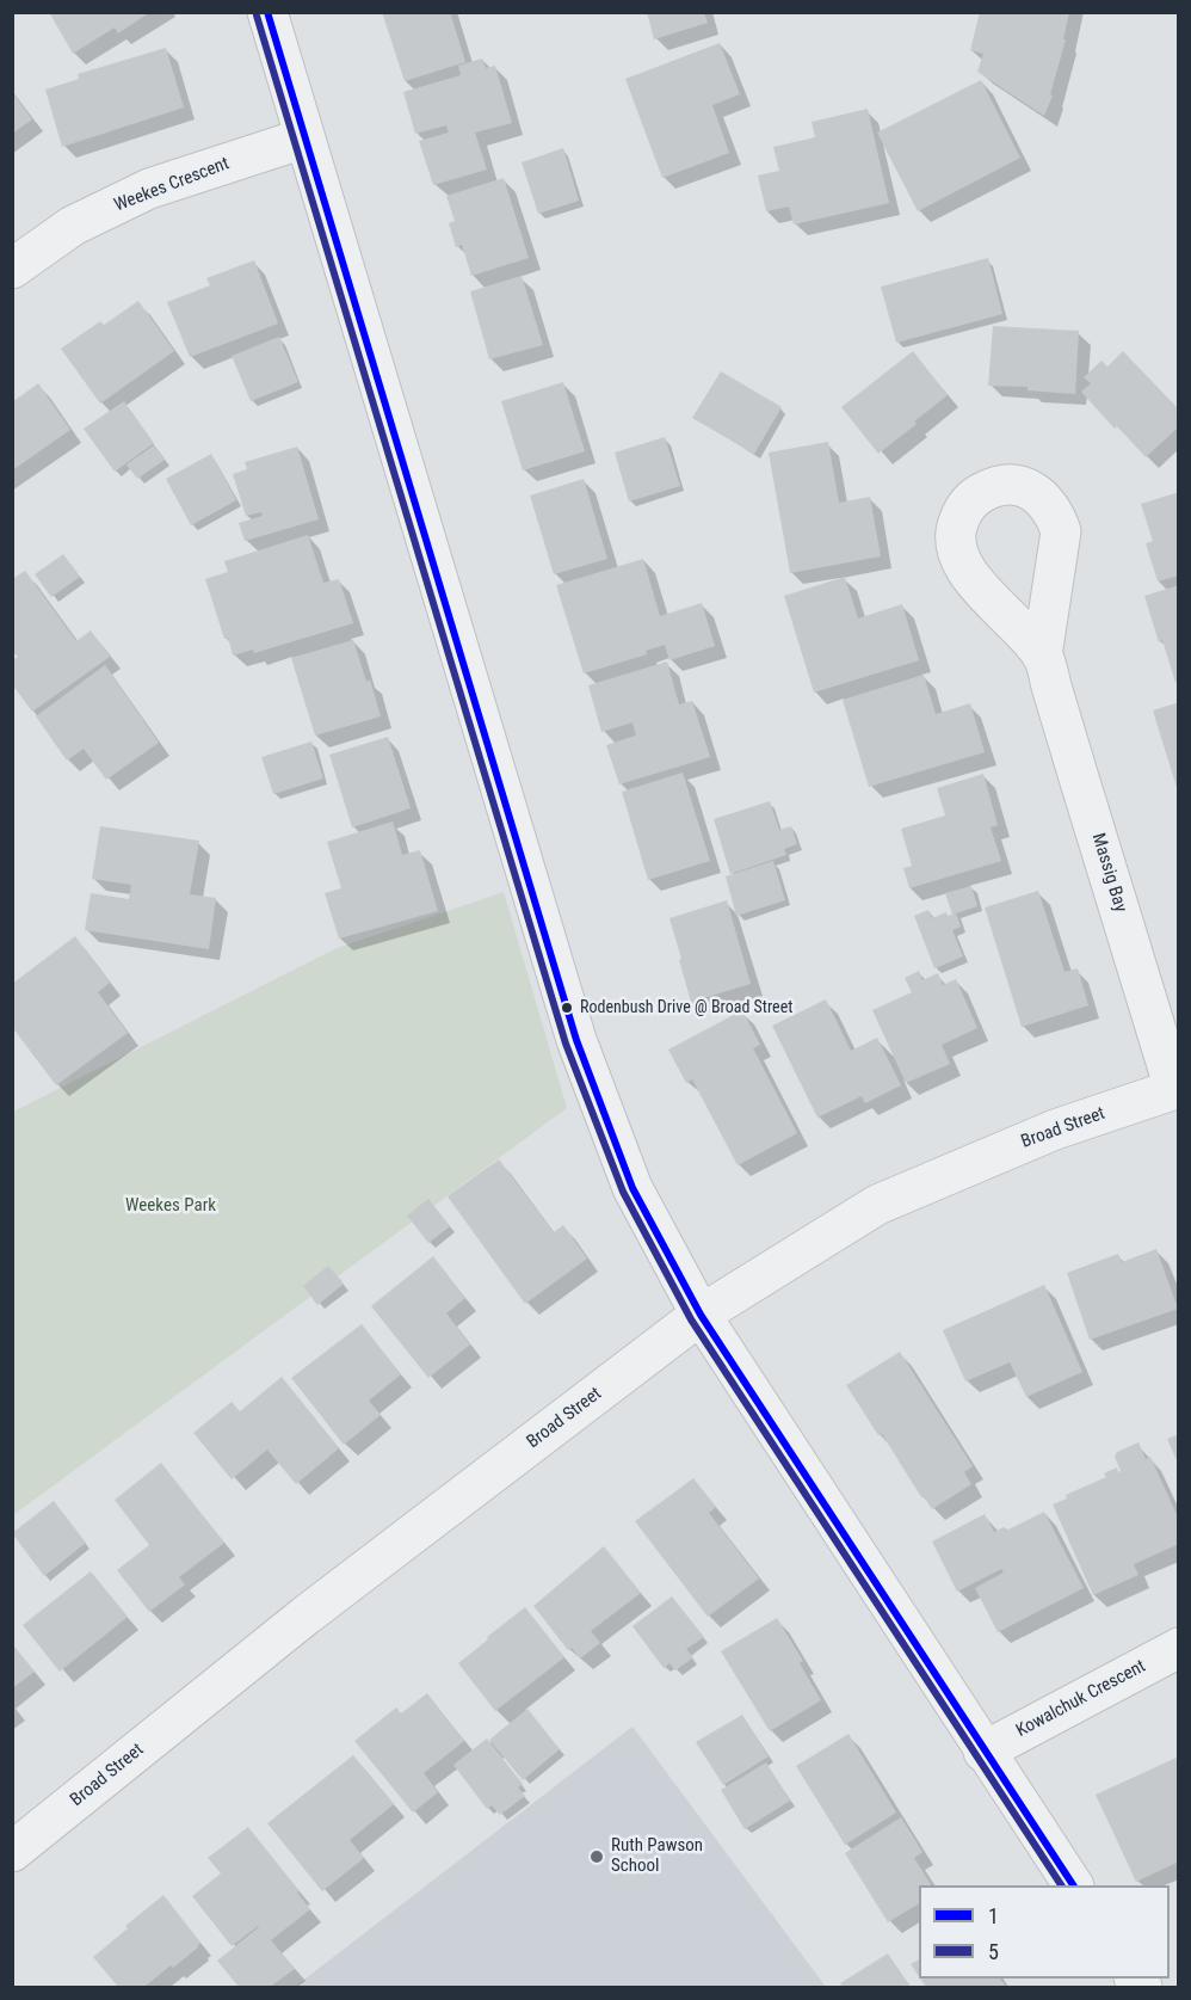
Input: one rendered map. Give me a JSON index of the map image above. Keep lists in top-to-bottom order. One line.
{"streets":{"street":["Weekes Crescent","Massig Bay","Broad Street","Kowalchuk Crescent"]},"crossings":[["Massig Bay","Broad Street"]],"parks":["Weekes Park"],"places":["Rodenbush Drive @ Broad Street","Ruth Pawson School"],"lines":["transit line 1","transit line 5"],"legend":["1","5"]}
